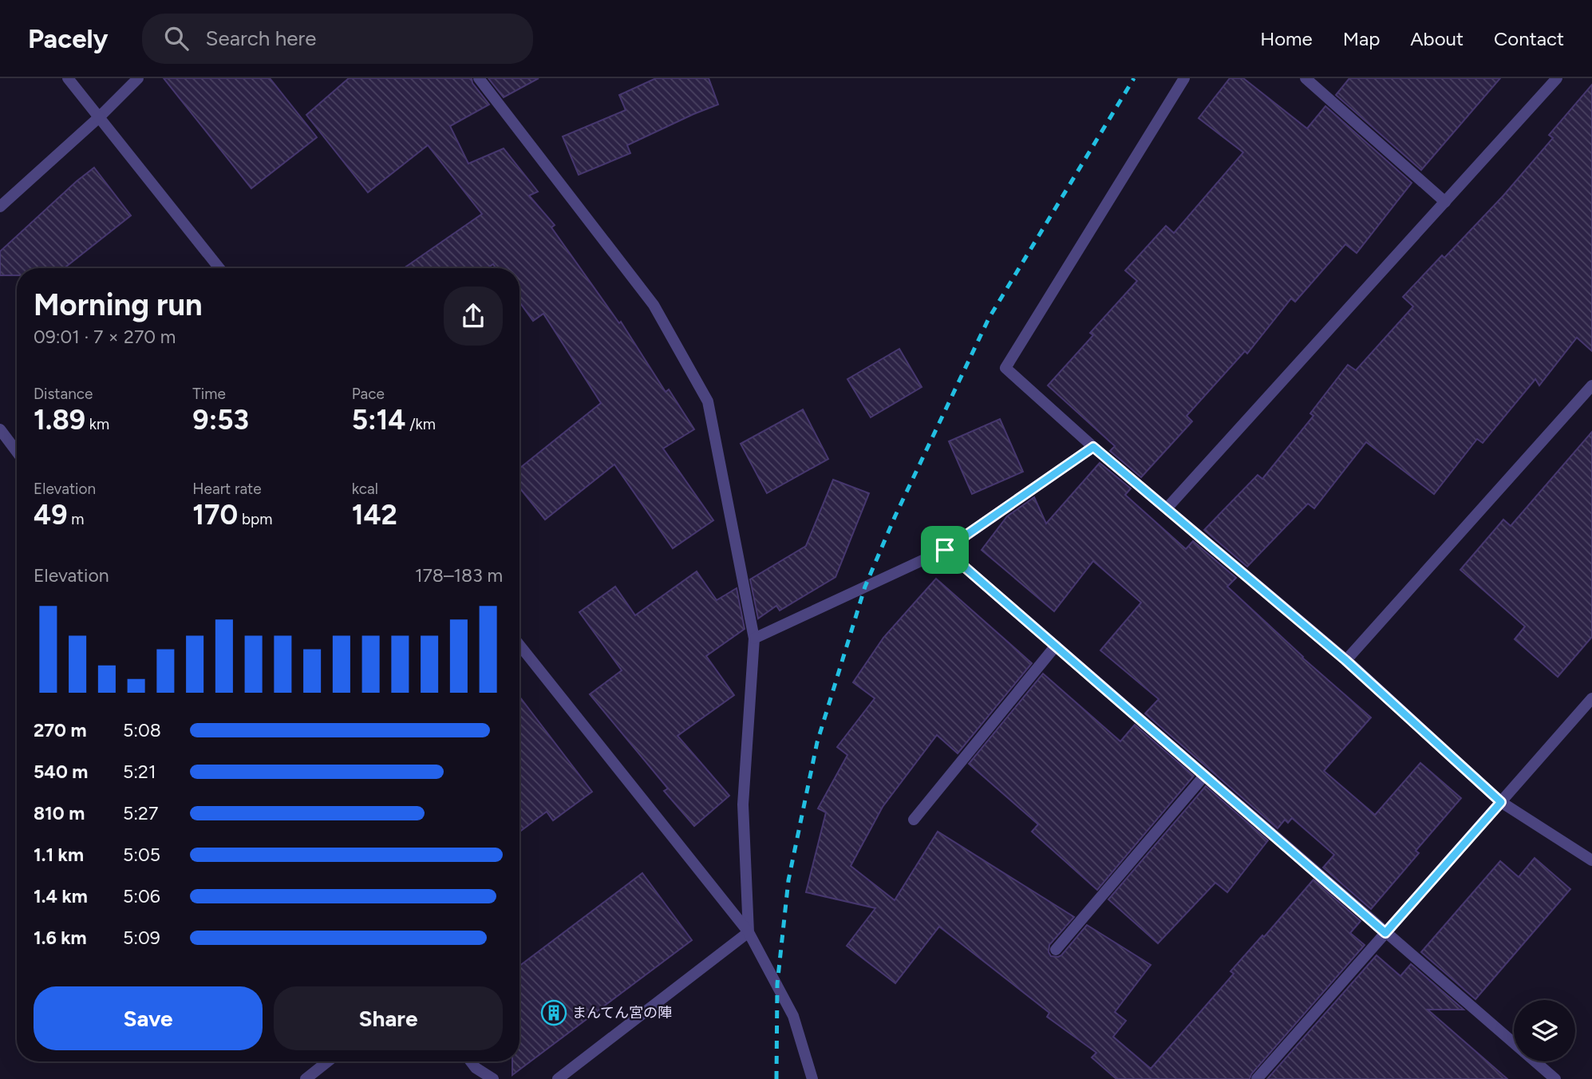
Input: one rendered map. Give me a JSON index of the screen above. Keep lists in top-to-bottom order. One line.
{"places":{"building":["まんてん宮の陣"]},"page":{"header":"Pacely","search":"Search here","nav":["Home","Map","About","Contact"],"heading":["Morning run","09:01 · 7 × 270 m"],"stats":[["Distance","1.89 km"],["Time","9:53"],["Pace","5:14 /km"],["Elevation","49 m"],["Heart rate","170 bpm"],["kcal","142"]],"chart":["Elevation","178–183 m"],"list":[{"name":"270 m","note":"5:08"},{"name":"540 m","note":"5:21"},{"name":"810 m","note":"5:27"},{"name":"1.1 km","note":"5:05"},{"name":"1.4 km","note":"5:06"},{"name":"1.6 km","note":"5:09"}],"buttons":["Save","Share"]}}
